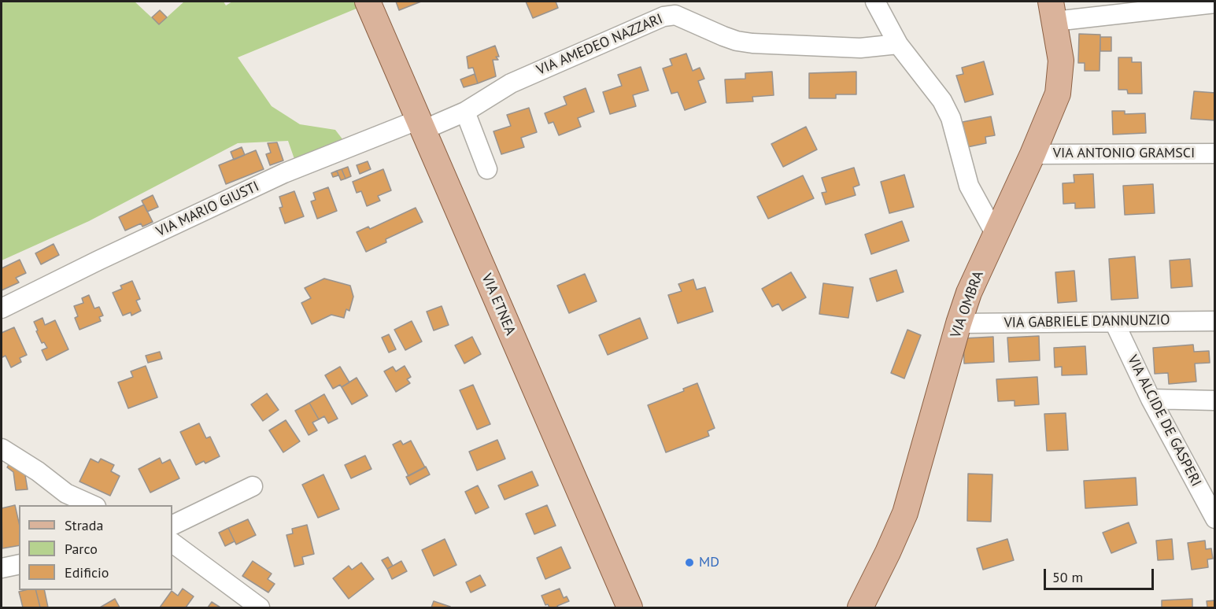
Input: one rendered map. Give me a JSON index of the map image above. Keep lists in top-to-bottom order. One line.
{"streets":{"main road":["VIA ETNEA","VIA OMBRA"],"street":["VIA AMEDEO NAZZARI","VIA ANTONIO GRAMSCI","VIA MARIO GIUSTI","VIA GABRIELE D'ANNUNZIO","VIA ALCIDE DE GASPERI"]},"crossings":[["VIA AMEDEO NAZZARI","VIA MARIO GIUSTI"],["VIA AMEDEO NAZZARI","VIA ETNEA"],["VIA ANTONIO GRAMSCI","VIA OMBRA"],["VIA MARIO GIUSTI","VIA ETNEA"],["VIA OMBRA","VIA GABRIELE D'ANNUNZIO"],["VIA GABRIELE D'ANNUNZIO","VIA ALCIDE DE GASPERI"]],"places":["MD"],"legend":["Strada","Parco","Edificio"],"scale_bar":"50 m"}
